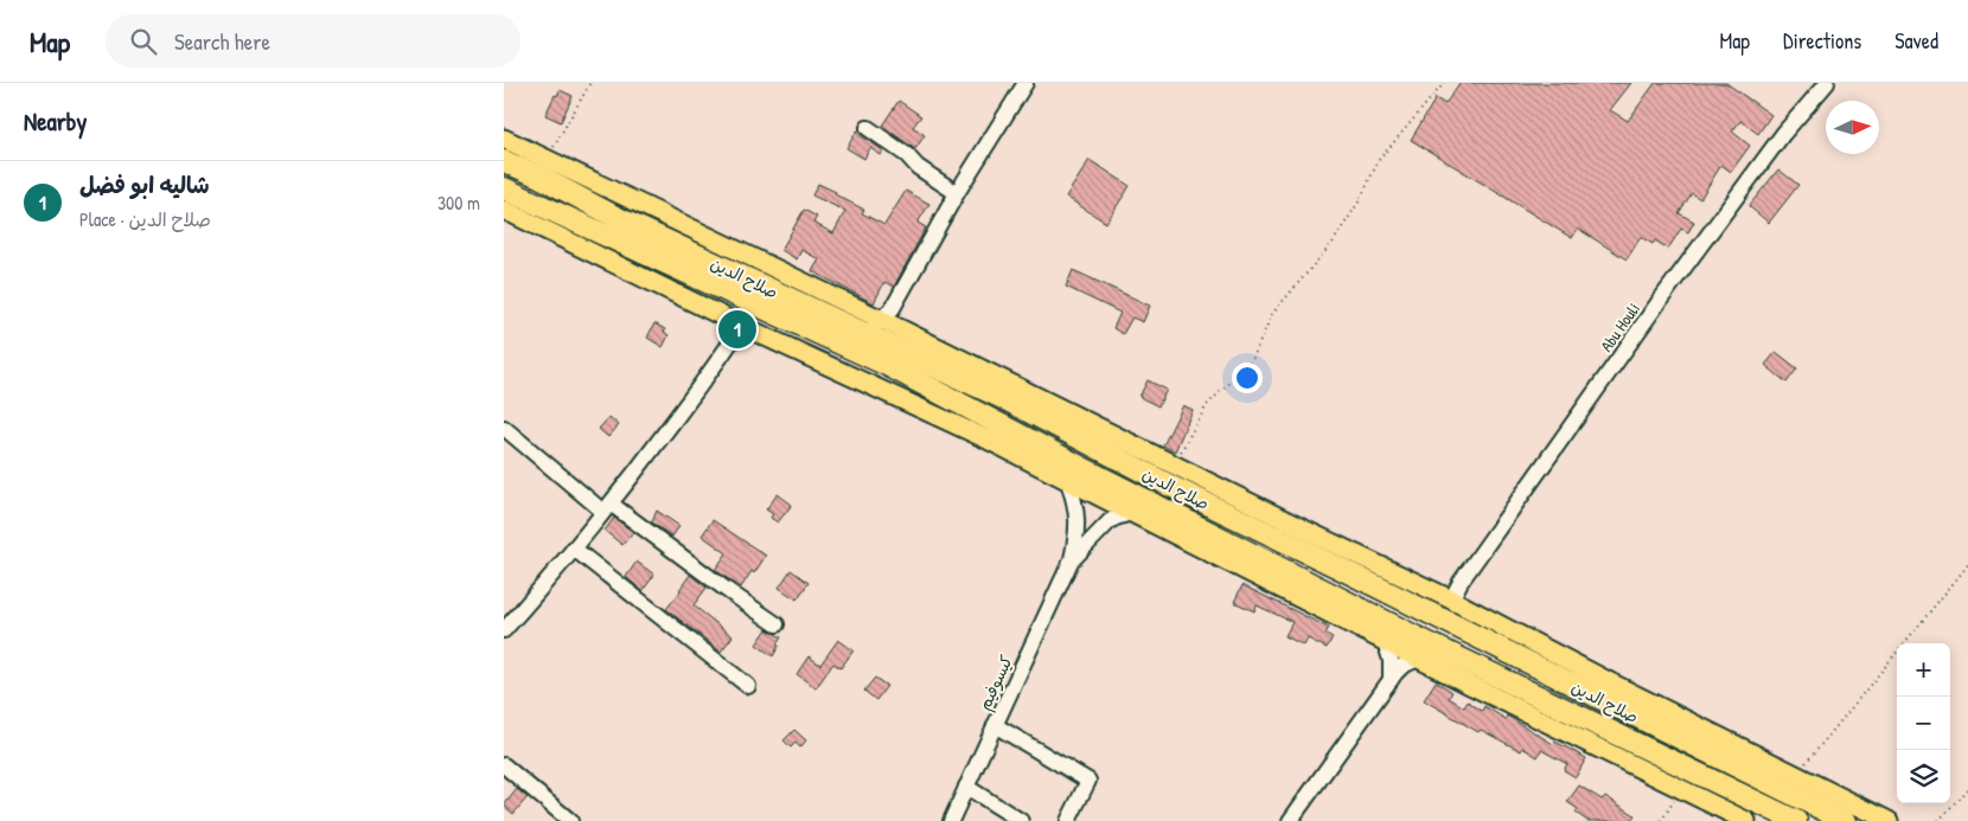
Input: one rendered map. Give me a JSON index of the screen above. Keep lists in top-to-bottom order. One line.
{"streets":{"highway":["صلاح الدين"],"street":["Abu Houli","كيسوفيم"]},"north":"right","page":{"header":"Map","search":"Search here","nav":["Map","Directions","Saved"],"heading":"Nearby","list":[{"mark":"1","name":"شاليه ابو فضل","note":"Place · صلاح الدين","value":"300 m"}],"pins":"1","map_buttons":["+","−"]}}
